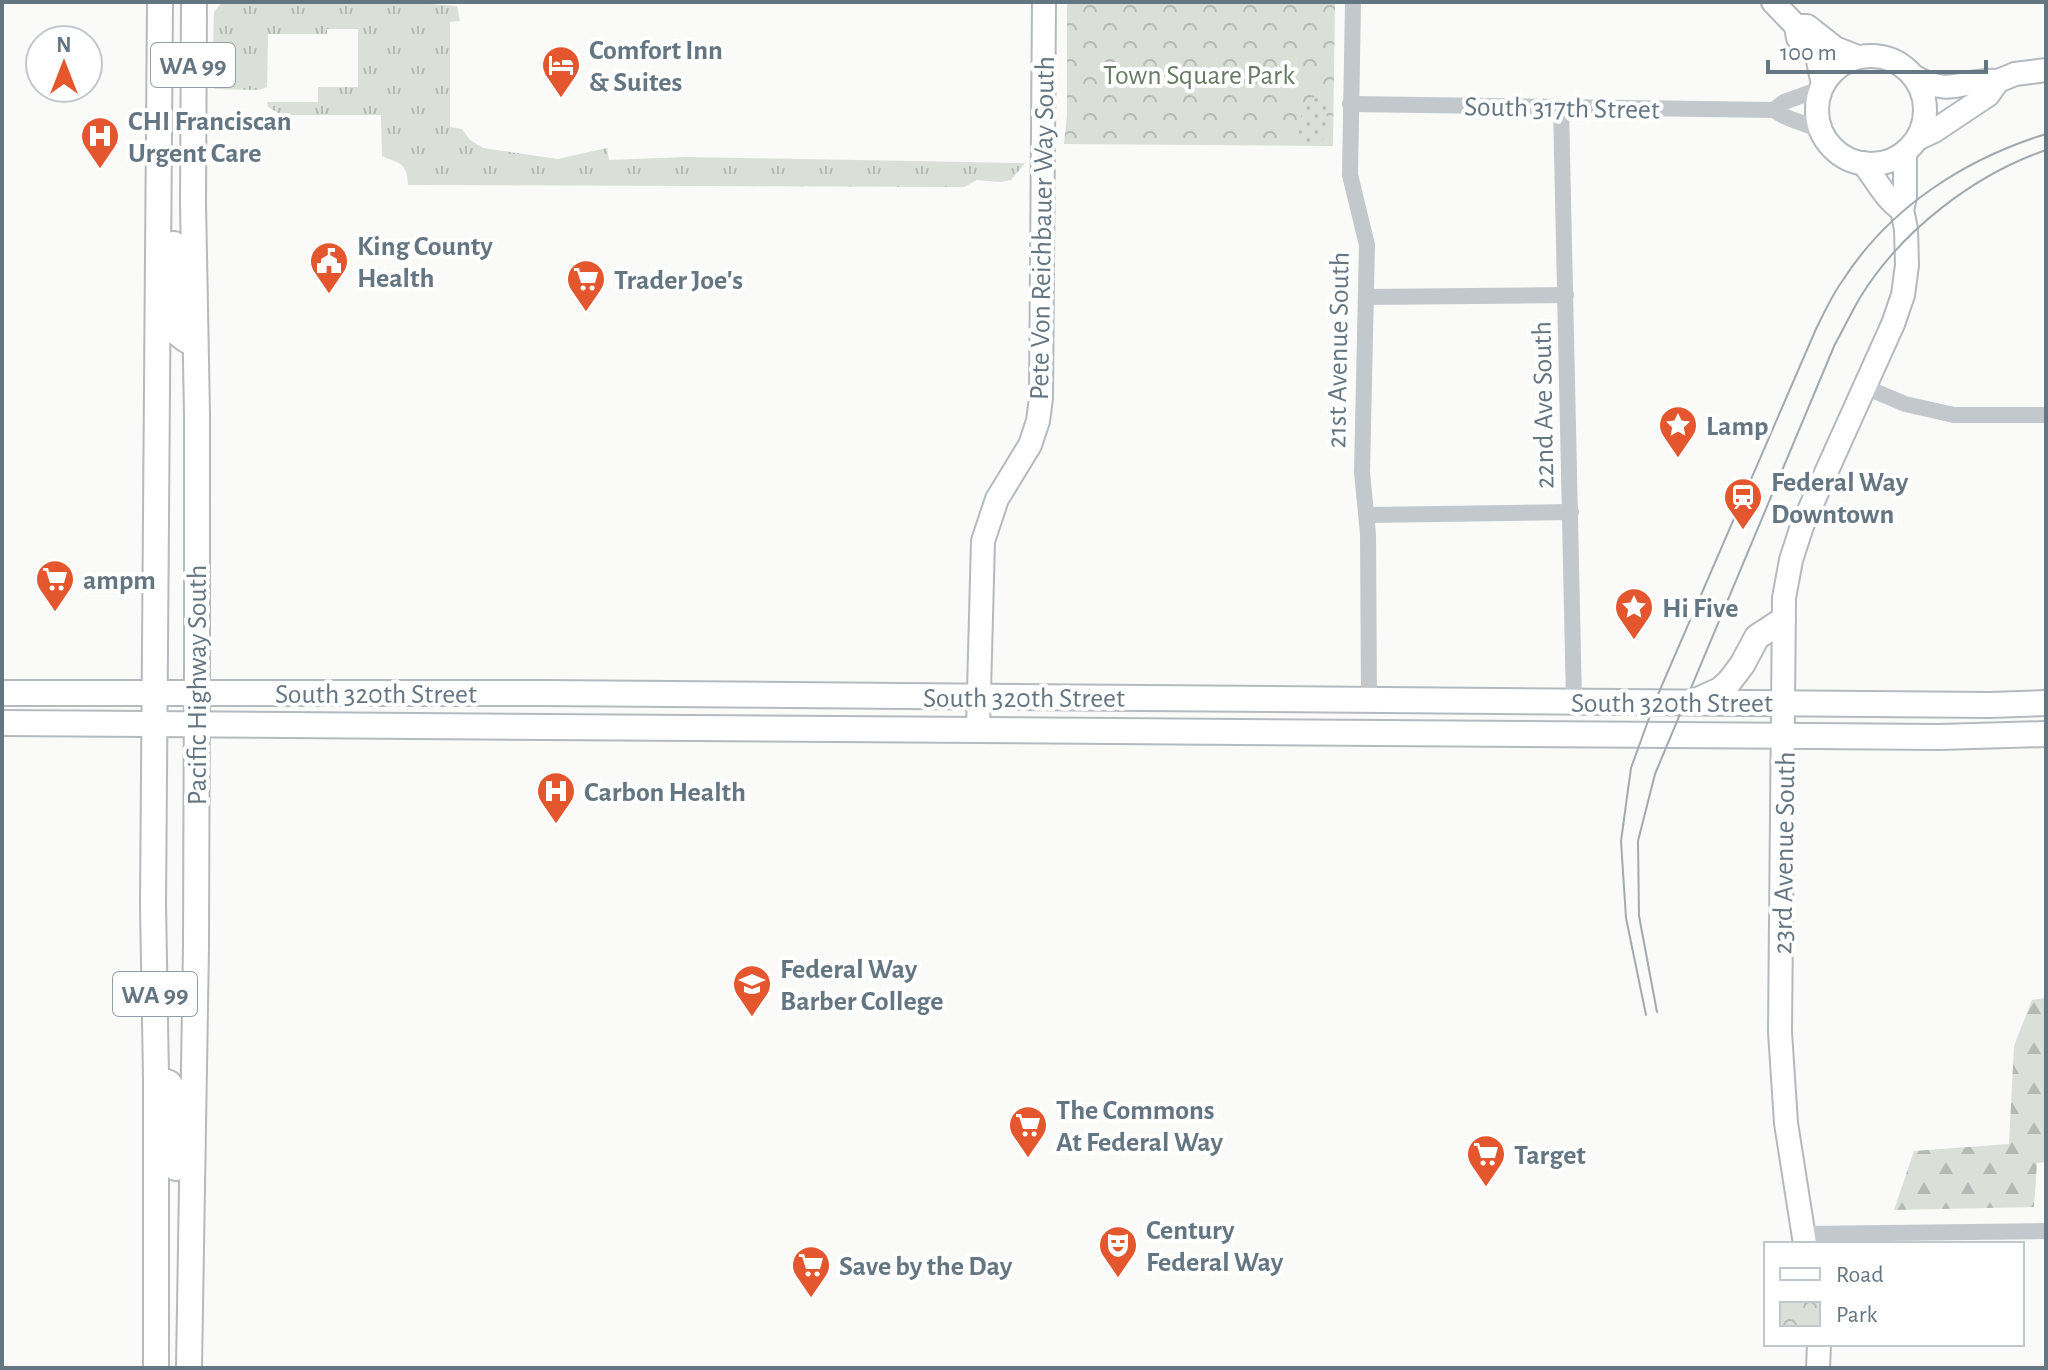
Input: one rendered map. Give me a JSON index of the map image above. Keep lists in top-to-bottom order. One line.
{"streets":{"main road":["WA 99","Pacific Highway South","South 320th Street"],"street":["South 317th Street","Pete Von Reichbauer Way South","21st Avenue South","22nd Ave South","23rd Avenue South"]},"crossings":[["South 317th Street","21st Avenue South"],["South 317th Street","22nd Ave South"],["Pete Von Reichbauer Way South","South 320th Street"],["21st Avenue South","South 320th Street"],["22nd Ave South","South 320th Street"],["Pacific Highway South","South 320th Street"],["South 320th Street","23rd Avenue South"]],"parks":["Town Square Park"],"places":{"hotel":["Comfort Inn & Suites"],"hospital":["CHI Franciscan Urgent Care","Carbon Health"],"public building":["King County Health"],"supermarket":["Trader Joe's","ampm","The Commons At Federal Way","Target","Save by the Day"],"place":["Lamp","Hi Five"],"station":["Federal Way Downtown"],"school or university":["Federal Way Barber College"],"theatre":["Century Federal Way"]},"legend":["Road","Park"],"scale_bar":"100 m","north":"top"}
